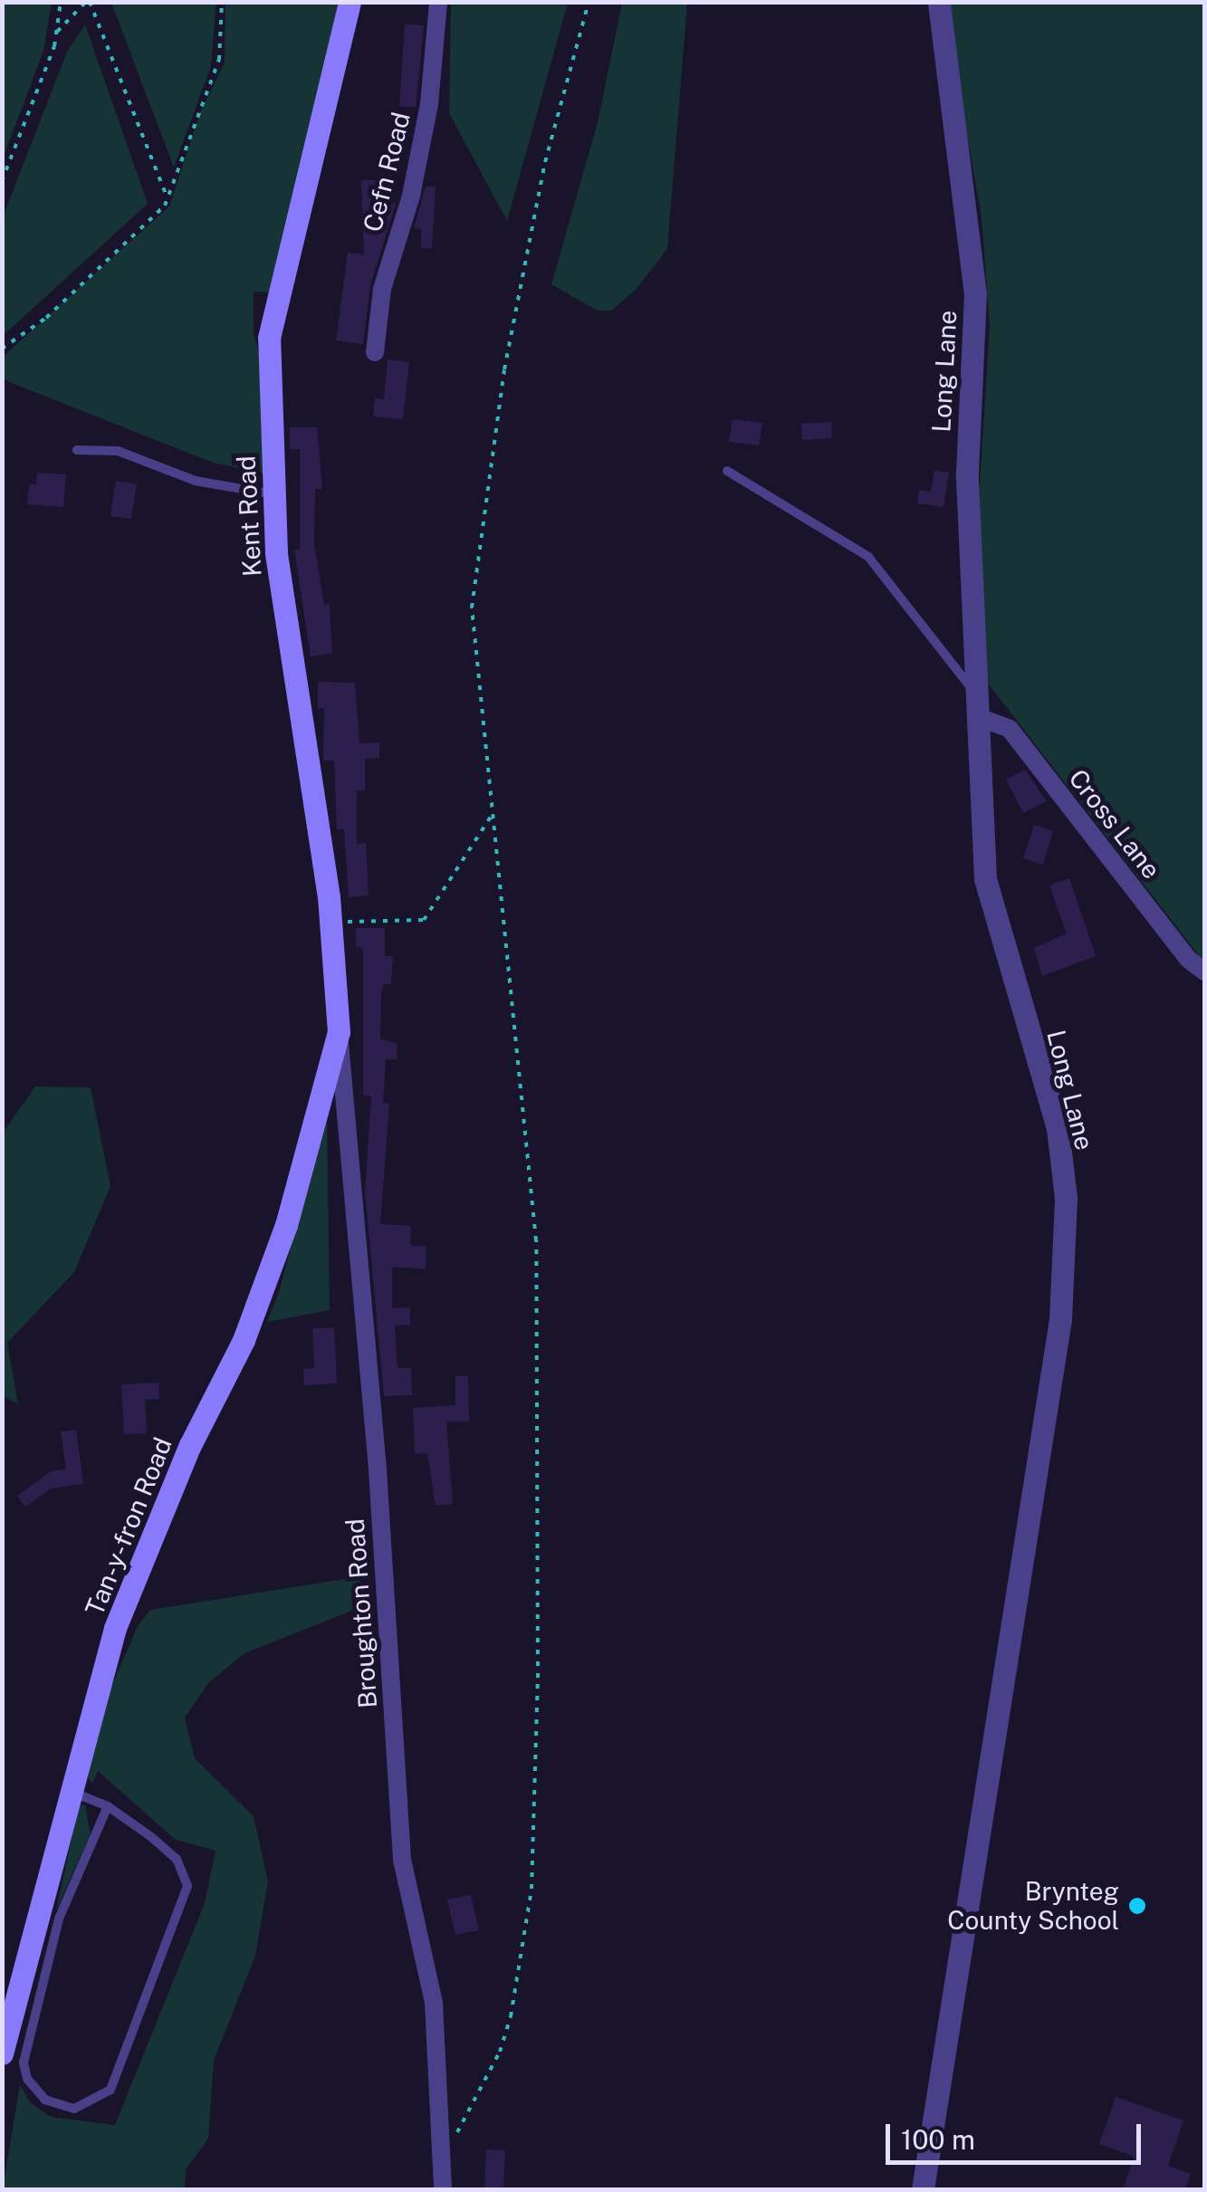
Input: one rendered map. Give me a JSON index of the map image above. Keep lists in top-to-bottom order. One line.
{"streets":{"main road":["Kent Road","Tan-y-fron Road"],"street":["Cefn Road","Long Lane","Cross Lane","Broughton Road"]},"crossings":[["Long Lane","Cross Lane"],["Kent Road","Tan-y-fron Road"],["Kent Road","Broughton Road"],["Tan-y-fron Road","Broughton Road"]],"places":["Brynteg County School"],"scale_bar":"100 m"}
